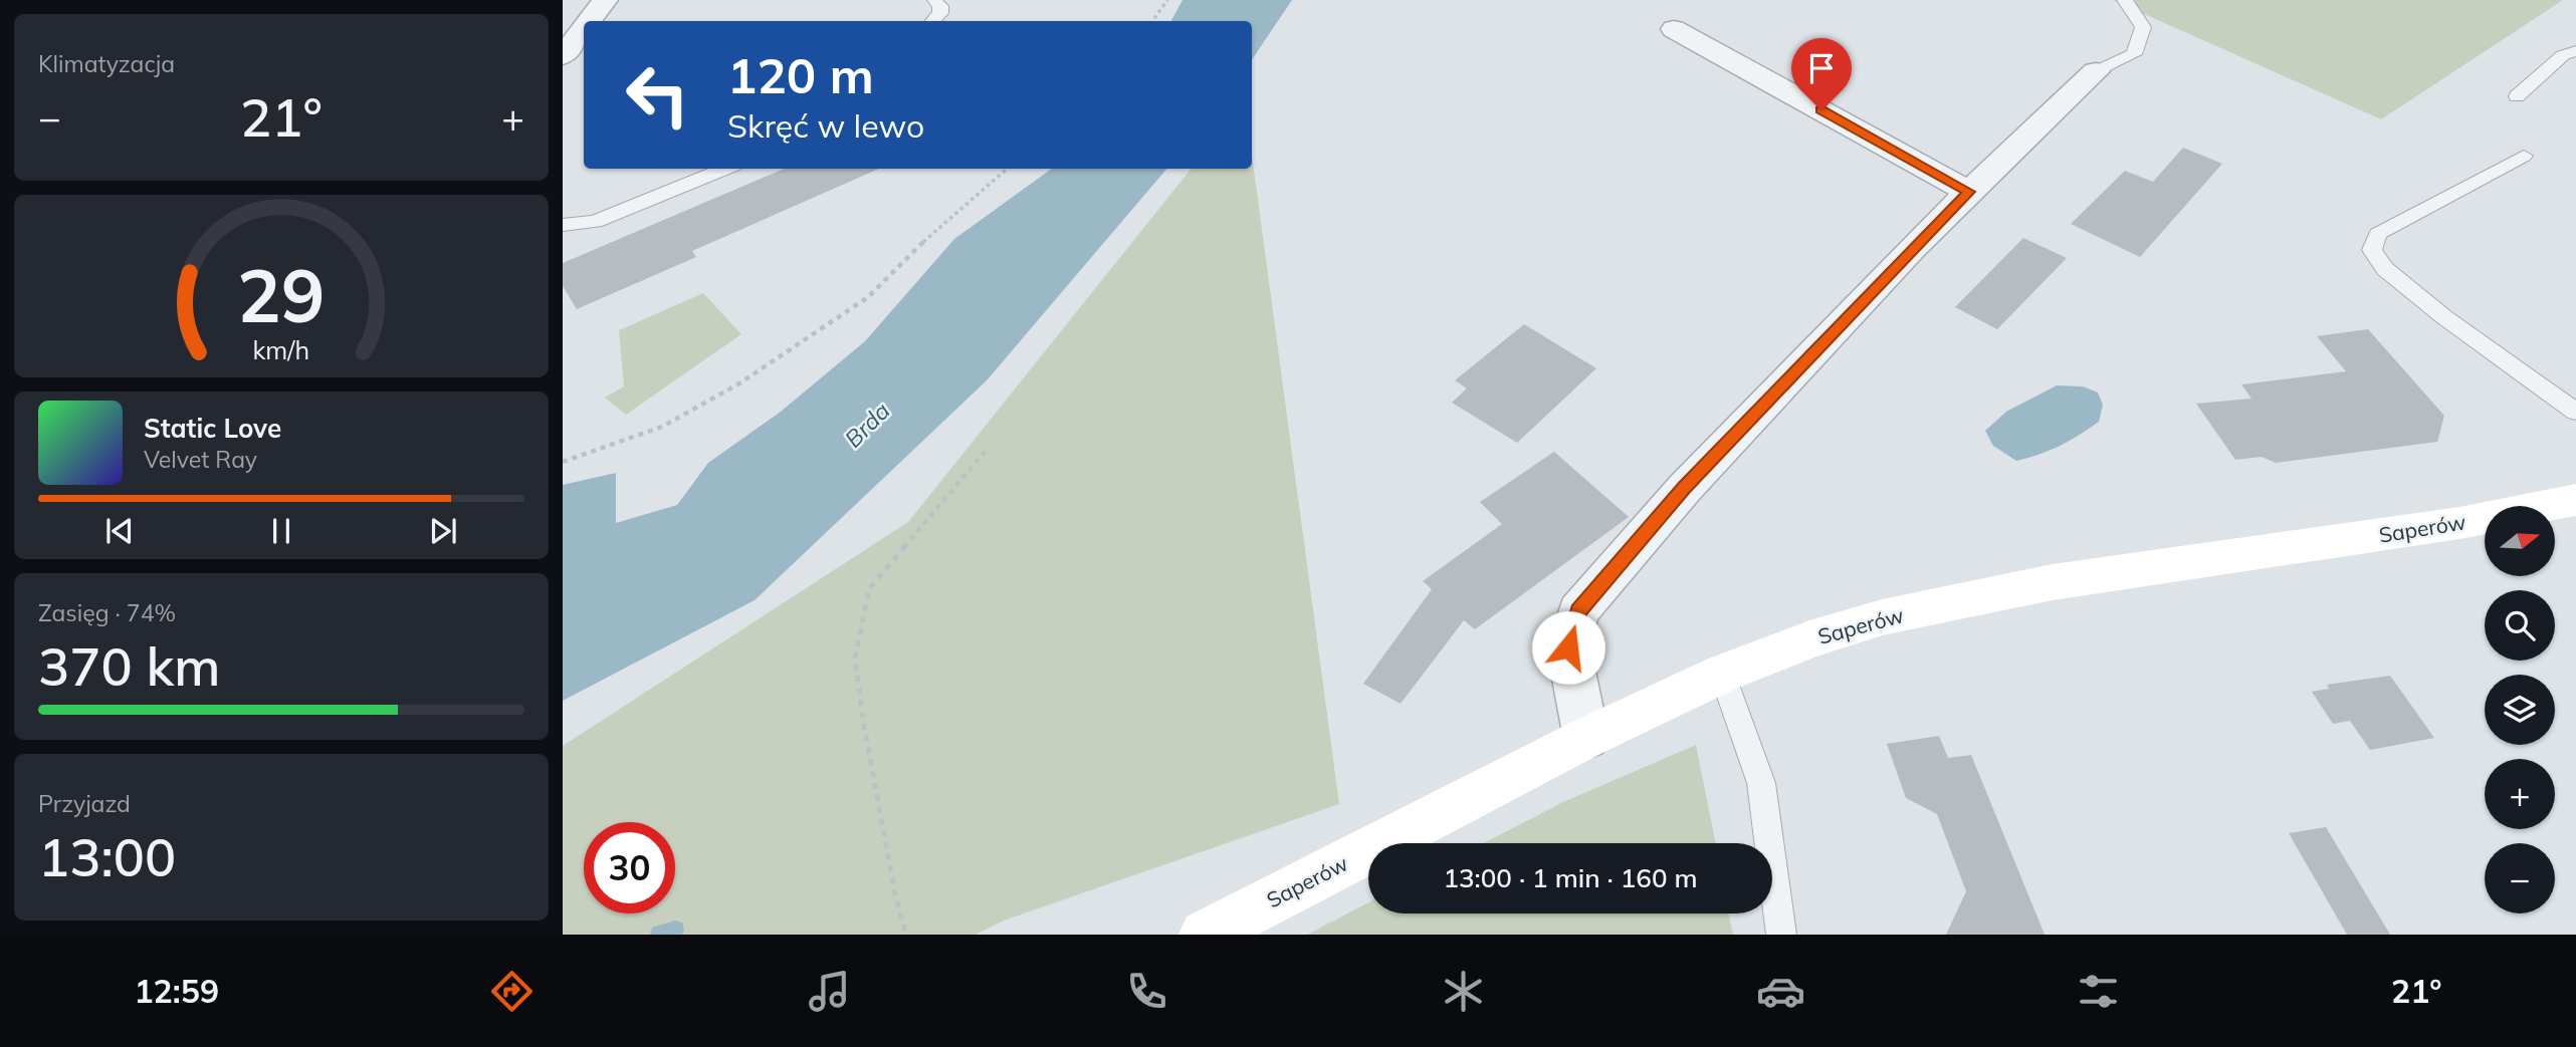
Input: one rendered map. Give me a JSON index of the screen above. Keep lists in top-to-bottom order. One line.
{"streets":{"street":["Saperów"]},"water":["Brda"],"north":"right","page":{"tile":["Klimatyzacja",["Zasięg · 74%","370 km"],["Przyjazd","13:00"]],"turn":["120 m","Skręć w lewo"],"heat":["−","21°","+"],"song":["Static Love","Velvet Ray"],"map_buttons":["+","−"],"limit":"30","trip":"13:00 · 1 min · 160 m","tabs":["12:59","21°"],"gauge":["29","km/h"]}}
